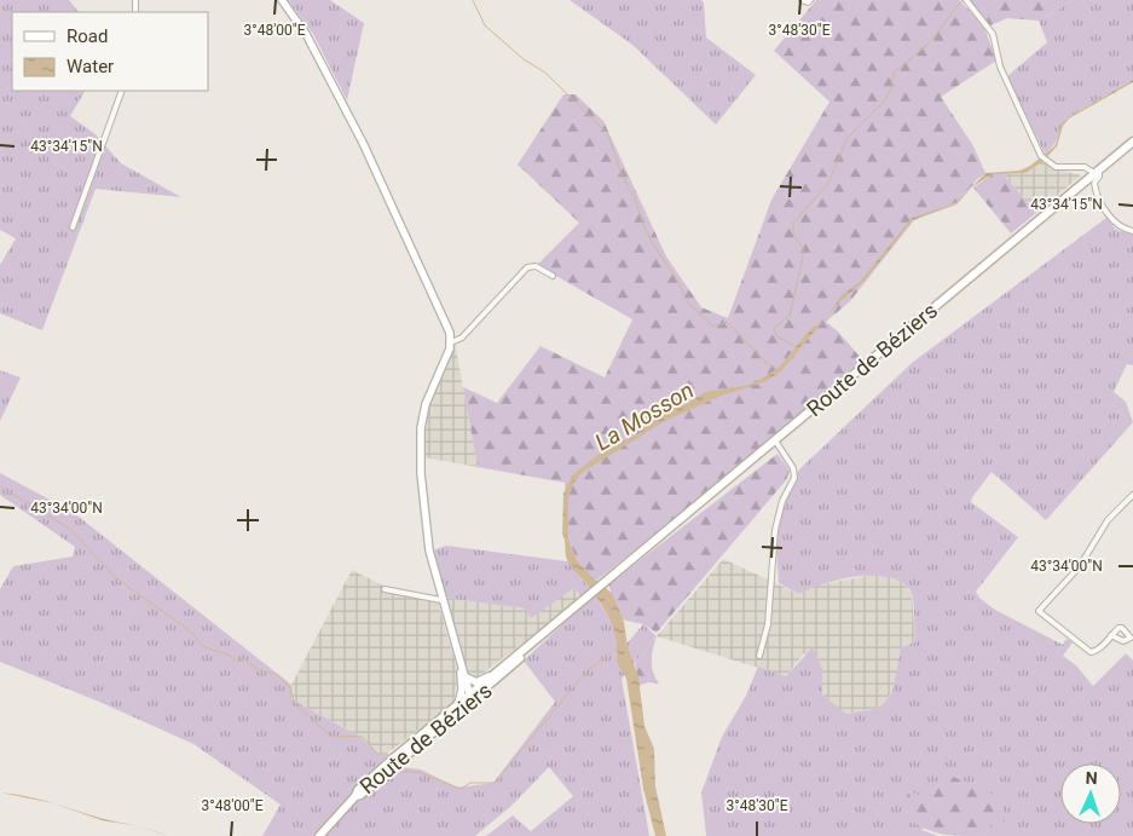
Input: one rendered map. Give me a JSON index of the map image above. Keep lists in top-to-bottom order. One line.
{"streets":{"main road":["Route de Béziers"]},"water":["La Mosson"],"legend":["Road","Water"],"north":"top","coordinates":["3°48'00\"E","3°48'30\"E","43°34'15\"N","43°34'00\"N"]}
